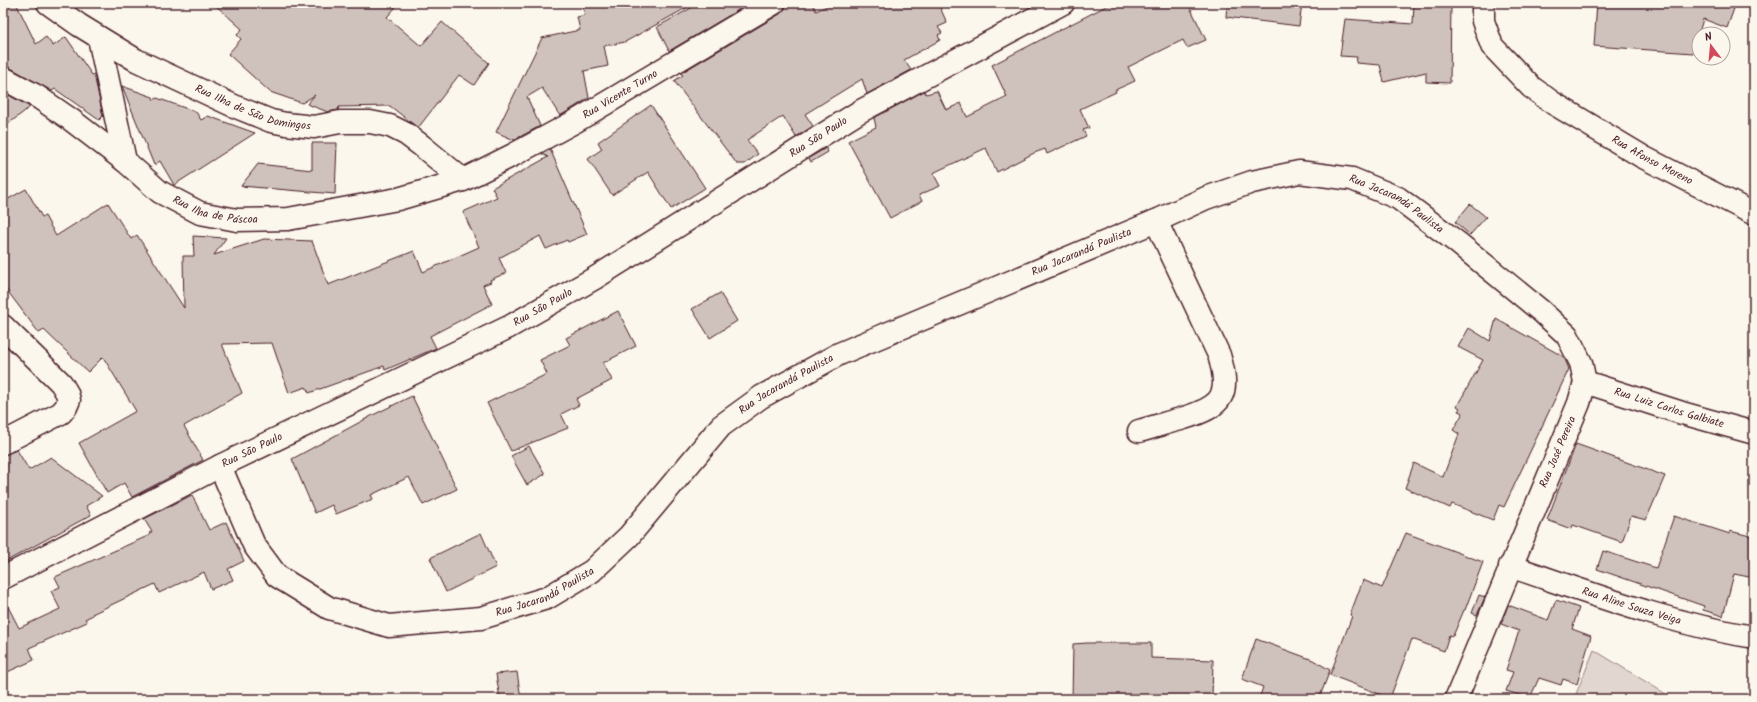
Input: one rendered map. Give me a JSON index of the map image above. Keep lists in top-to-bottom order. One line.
{"streets":{"street":["Rua Vicente Turno","Rua Ilha de São Domingos","Rua São Paulo","Rua Afonso Moreno","Rua Jacarandá Paulista","Rua Ilha de Páscoa","Rua Luiz Carlos Galbiate","Rua José Pereira","Rua Aline Souza Veiga"]},"crossings":[["Rua Vicente Turno","Rua Ilha de São Domingos"],["Rua Vicente Turno","Rua Ilha de Páscoa"],["Rua Ilha de São Domingos","Rua Ilha de Páscoa"],["Rua São Paulo","Rua Jacarandá Paulista"],["Rua Jacarandá Paulista","Rua José Pereira"],["Rua Luiz Carlos Galbiate","Rua José Pereira"],["Rua José Pereira","Rua Aline Souza Veiga"]],"north":"top"}
